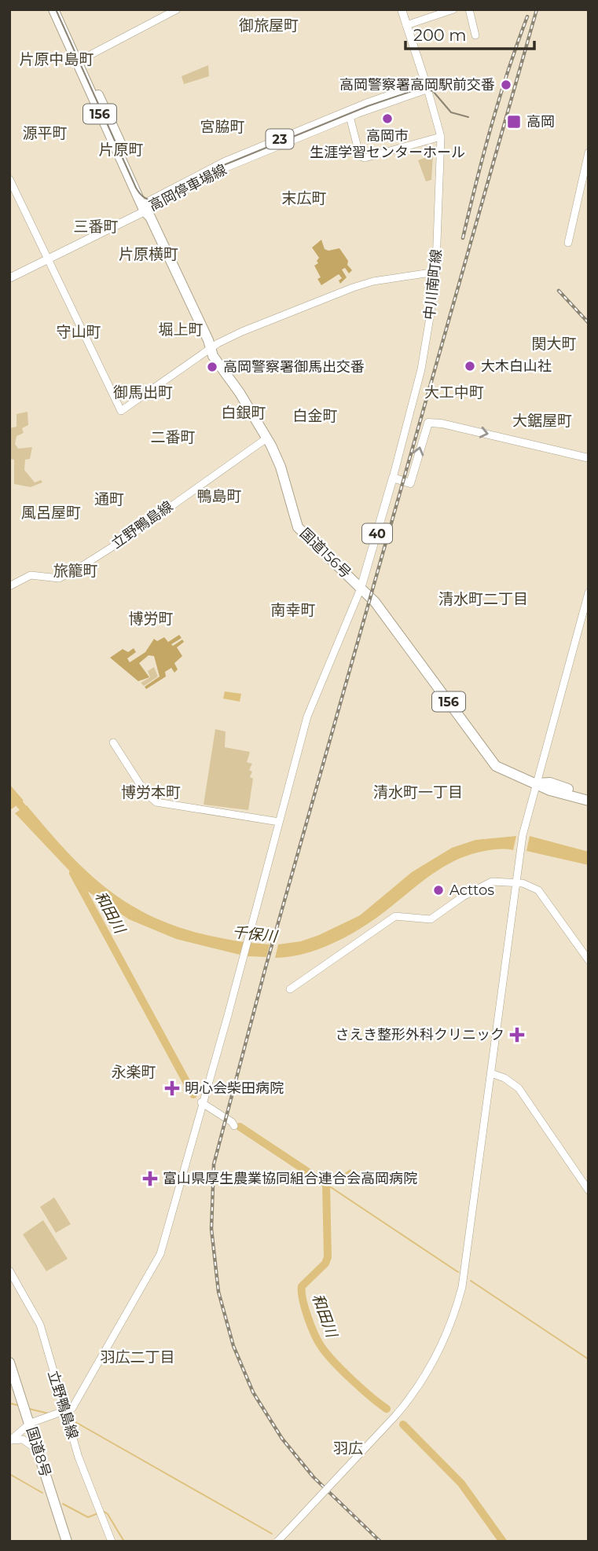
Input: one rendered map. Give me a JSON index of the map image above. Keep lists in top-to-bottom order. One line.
{"streets":{"highway":["156","国道156号","国道8号"],"main road":["23","高岡停車場線","40"],"street":["中川南町線","立野鴨島線"]},"crossings":[["高岡停車場線","中川南町線"],["高岡停車場線","国道156号"],["中川南町線","40"],["立野鴨島線","国道156号"],["40","国道156号"]],"districts":["御旅屋町","片原中島町","宮脇町","源平町","片原町","末広町","三番町","片原横町","堀上町","守山町","関大町","御馬出町","大工中町","白銀町","白金町","大鋸屋町","二番町","鴨島町","通町","風呂屋町","旅籠町","清水町二丁目","南幸町","博労町","博労本町","清水町一丁目","永楽町","羽広二丁目","羽広"],"water":["和田川","千保川"],"places":{"other":["高岡警察署高岡駅前交番","高岡市 生涯学習センターホール","大木白山社","高岡警察署御馬出交番","Acttos"],"transit":["高岡"],"health":["さえき整形外科クリニック","明心会柴田病院","富山県厚生農業協同組合連合会高岡病院"]},"scale_bar":"200 m"}
